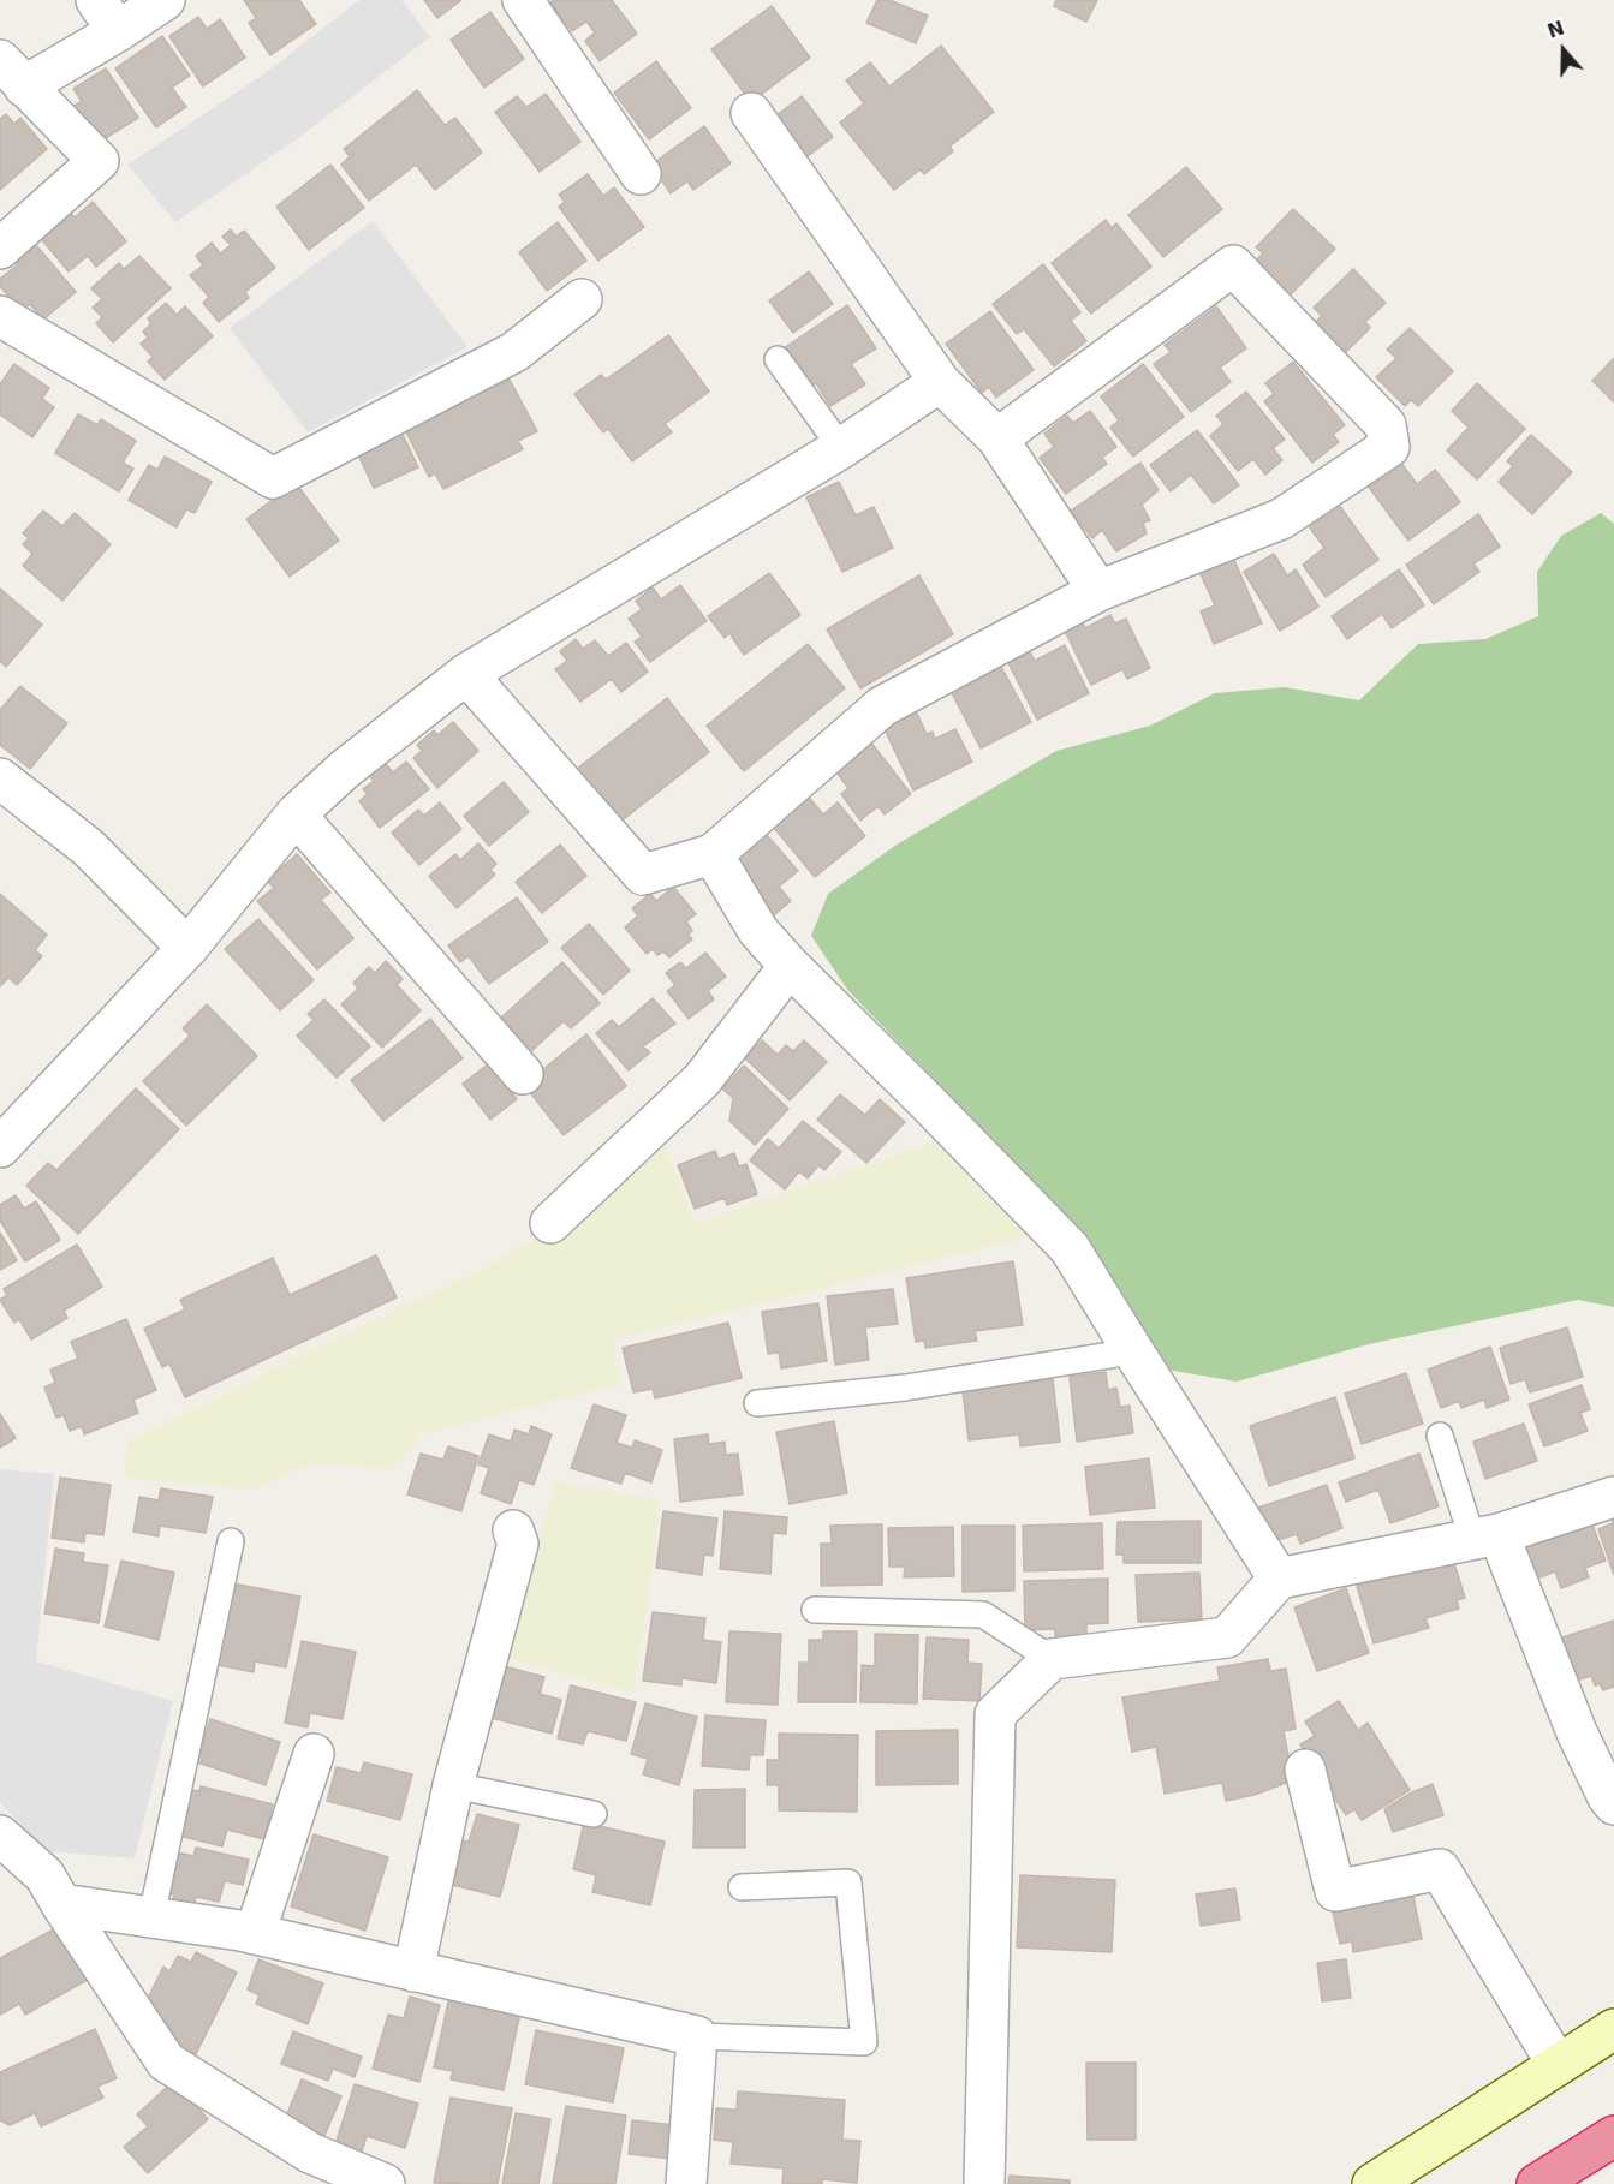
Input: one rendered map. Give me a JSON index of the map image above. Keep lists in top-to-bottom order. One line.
{"north":"top"}
